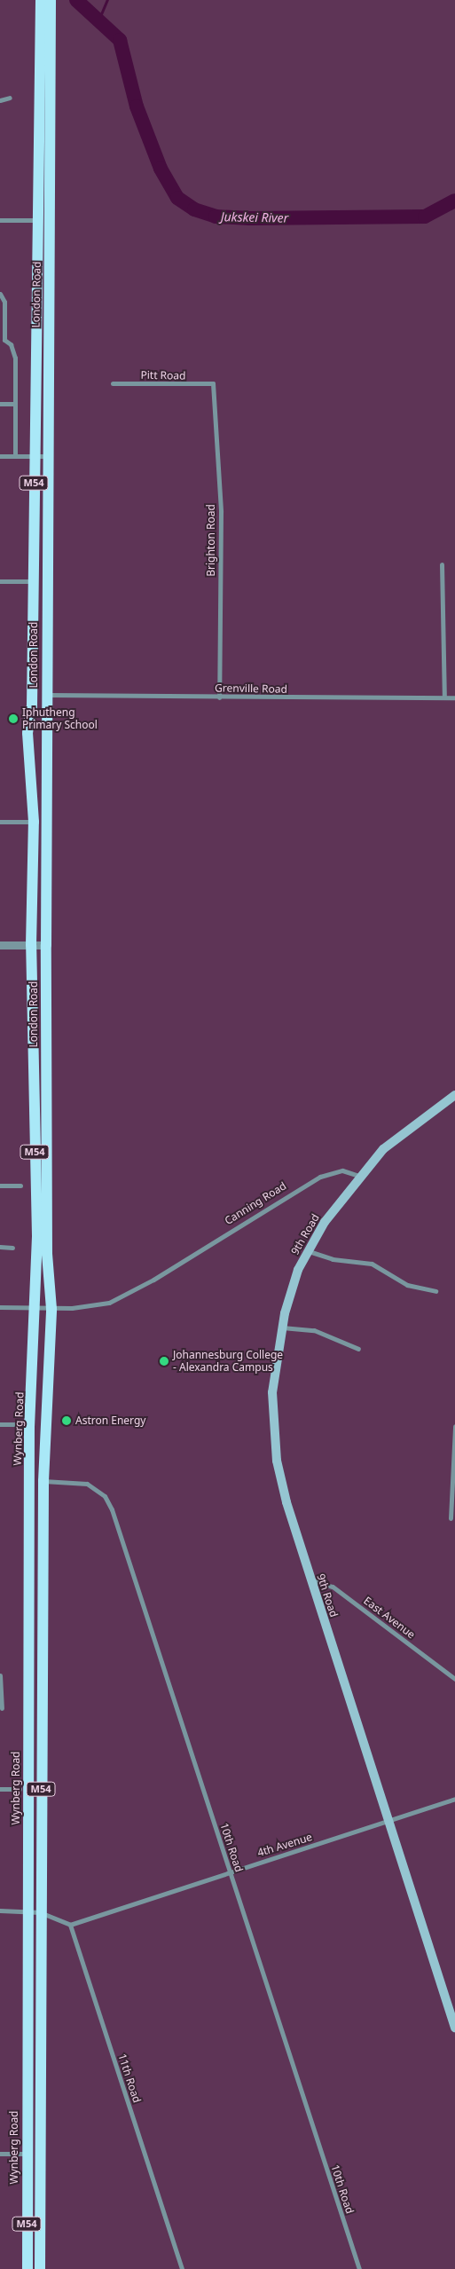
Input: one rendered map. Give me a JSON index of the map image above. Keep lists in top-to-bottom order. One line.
{"streets":{"main road":["London Road","M54","9th Road","Wynberg Road"],"street":["Pitt Road","Brighton Road","Grenville Road","Canning Road","East Avenue","4th Avenue","10th Road","11th Road"]},"crossings":[["London Road","M54"],["London Road","Grenville Road"],["London Road","Canning Road"],["London Road","Wynberg Road"],["Pitt Road","Brighton Road"],["M54","Canning Road"],["M54","10th Road"],["Brighton Road","Grenville Road"],["Canning Road","9th Road"],["Canning Road","Wynberg Road"],["9th Road","East Avenue"],["9th Road","4th Avenue"],["4th Avenue","10th Road"],["4th Avenue","11th Road"]],"water":["Jukskei River"],"places":["Iphutheng Primary School","Johannesburg College - Alexandra Campus","Astron Energy"]}
